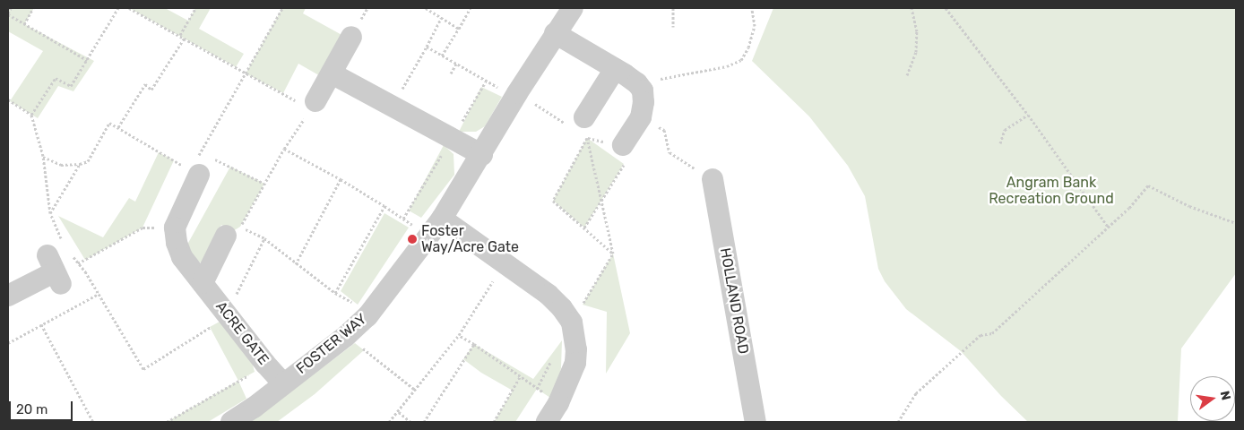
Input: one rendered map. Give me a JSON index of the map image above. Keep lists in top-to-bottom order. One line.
{"streets":{"street":["HOLLAND ROAD","ACRE GATE","FOSTER WAY"]},"crossings":[["ACRE GATE","FOSTER WAY"]],"parks":["Angram Bank Recreation Ground"],"places":["Foster Way/Acre Gate"],"scale_bar":"20 m","north":"right"}
